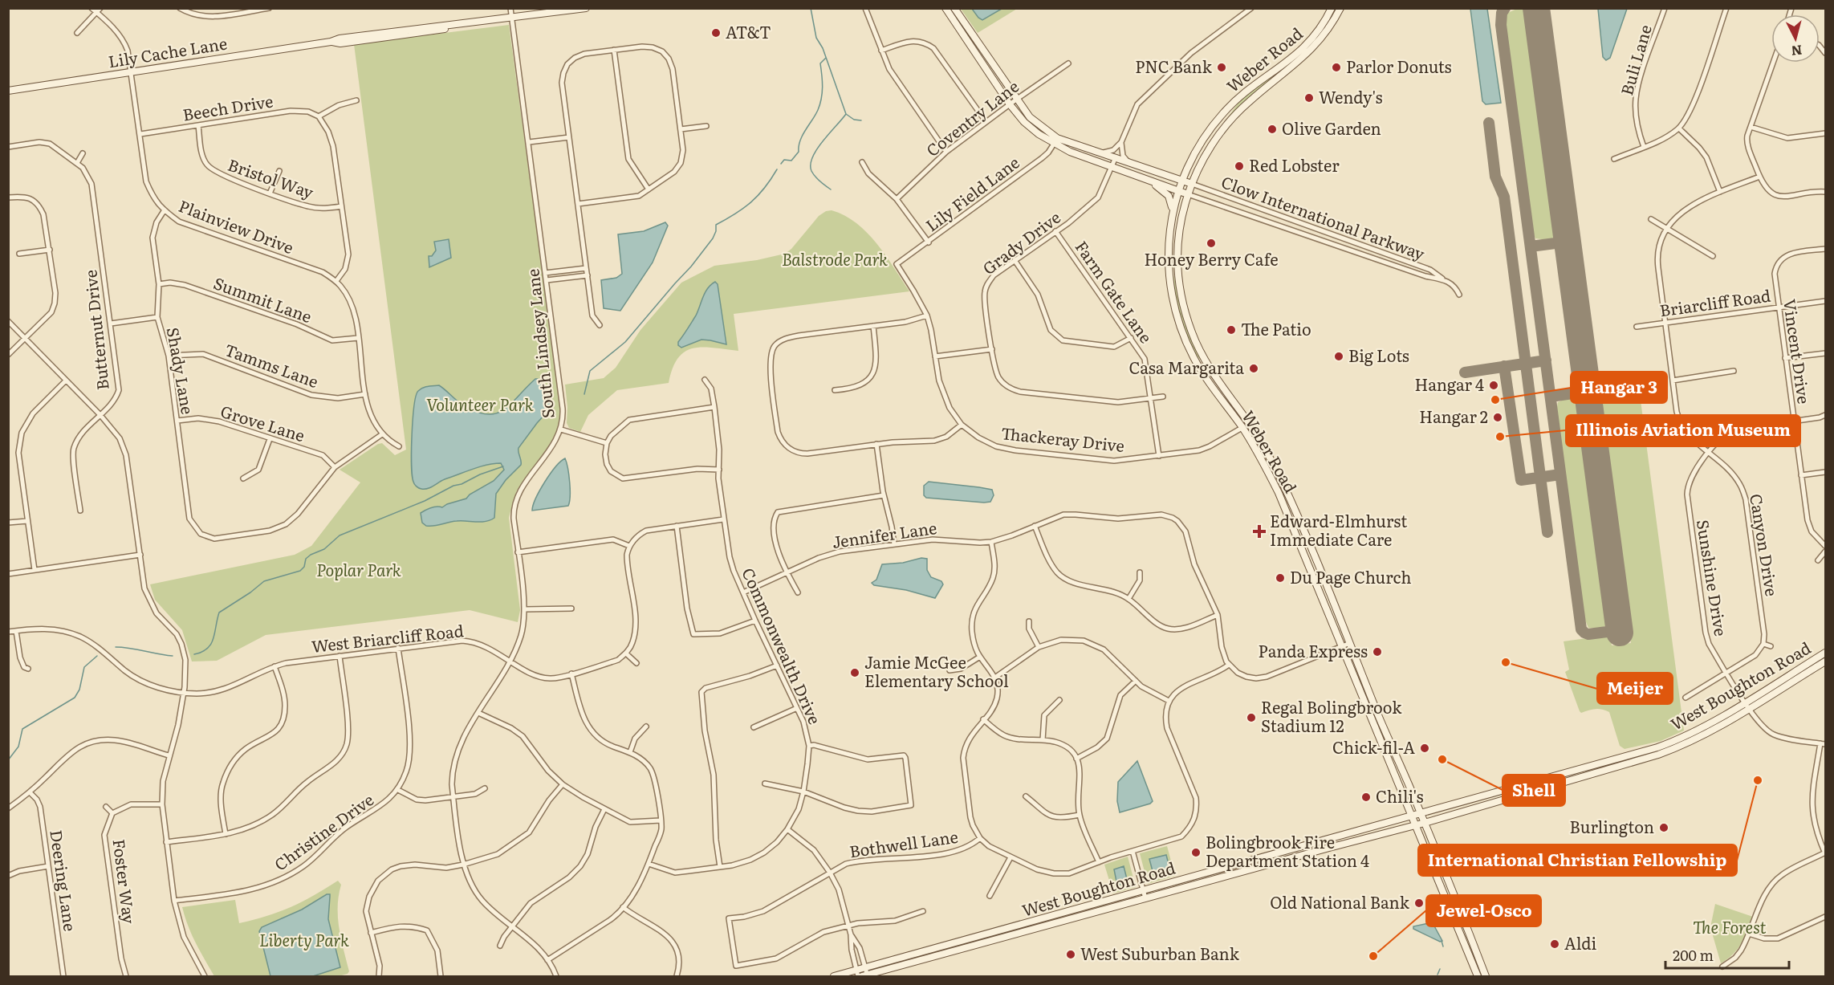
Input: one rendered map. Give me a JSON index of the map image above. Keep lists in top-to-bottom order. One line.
{"streets":{"main road":["Lily Cache Lane","Weber Road","West Boughton Road"],"street":["Buli Lane","Beech Drive","Coventry Lane","Bristol Way","Lily Field Lane","Clow International Parkway","Plainview Drive","Grady Drive","Farm Gate Lane","Summit Lane","Briarcliff Road","Butternut Drive","South Lindsey Lane","Vincent Drive","Tamms Lane","Shady Lane","Grove Lane","Thackeray Drive","Jennifer Lane","Canyon Drive","Sunshine Drive","West Briarcliff Road","Commonwealth Drive","Christine Drive","Bothwell Lane","Deering Lane","Foster Way"]},"crossings":[["Lily Cache Lane","Plainview Drive"],["Lily Cache Lane","South Lindsey Lane"],["Weber Road","Clow International Parkway"],["Weber Road","Thackeray Drive"],["Weber Road","West Boughton Road"],["Beech Drive","Bristol Way"],["Beech Drive","Plainview Drive"],["Lily Field Lane","Thackeray Drive"],["Plainview Drive","Summit Lane"],["Plainview Drive","Tamms Lane"],["Plainview Drive","Shady Lane"],["Grady Drive","Farm Gate Lane"],["Farm Gate Lane","Thackeray Drive"],["Summit Lane","Shady Lane"],["Briarcliff Road","Vincent Drive"],["Briarcliff Road","Canyon Drive"],["South Lindsey Lane","West Briarcliff Road"],["Vincent Drive","Sunshine Drive"],["Tamms Lane","Shady Lane"],["Shady Lane","Grove Lane"],["Jennifer Lane","Commonwealth Drive"],["Canyon Drive","Sunshine Drive"],["Sunshine Drive","West Boughton Road"]],"parks":["Balstrode Park","Volunteer Park","Poplar Park","The Forest","Liberty Park"],"places":{"other":["AT&T","PNC Bank","Parlor Donuts","Wendy's","Olive Garden","Red Lobster","Honey Berry Cafe","The Patio","Big Lots","Casa Margarita","Hangar 4","Hangar 3","Hangar 2","Illinois Aviation Museum","Du Page Church","Panda Express","Meijer","Jamie McGee Elementary School","Regal Bolingbrook Stadium 12","Chick-fil-A","Shell","International Christian Fellowship","Chili's","Burlington","Bolingbrook Fire Department Station 4","Old National Bank","Aldi","West Suburban Bank","Jewel-Osco"],"health":["Edward-Elmhurst Immediate Care"]},"scale_bar":"200 m","north":"bottom"}
